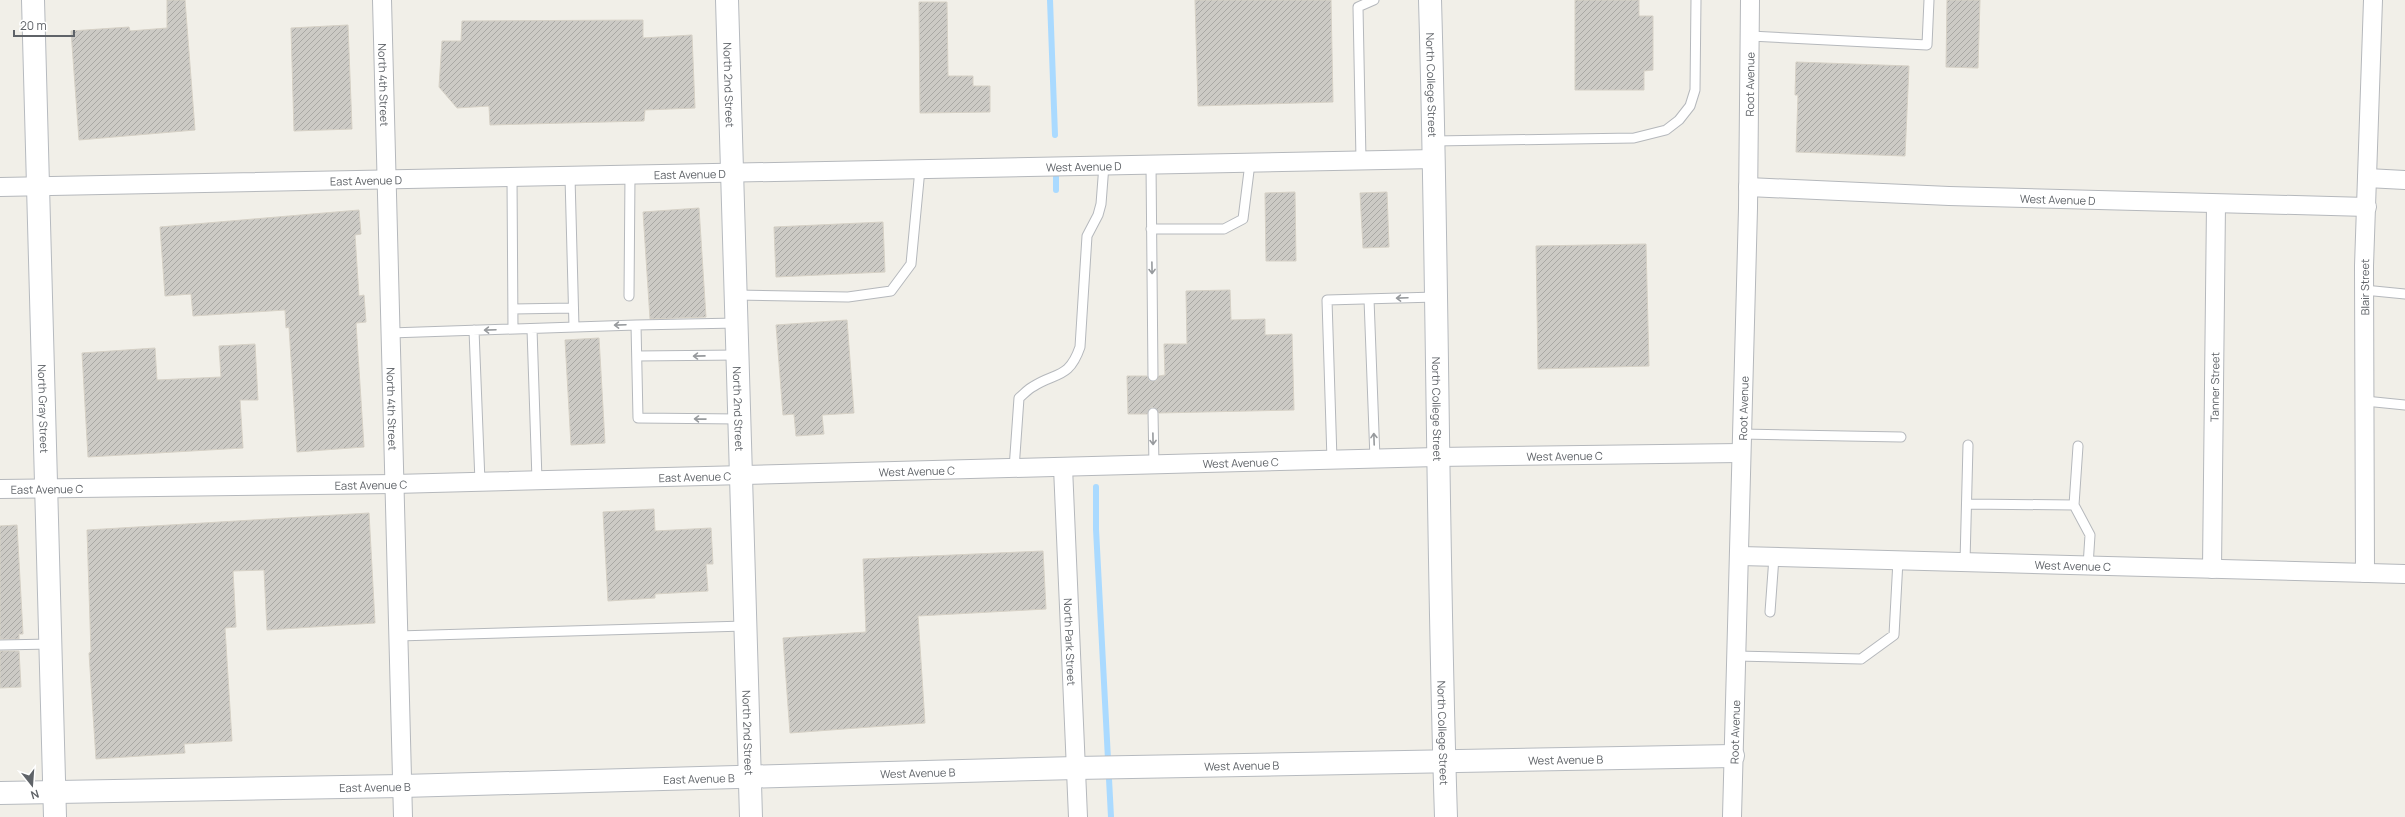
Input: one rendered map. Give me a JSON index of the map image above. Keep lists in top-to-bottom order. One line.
{"streets":{"street":["North 4th Street","North 2nd Street","North College Street","Root Avenue","West Avenue D","East Avenue D","Blair Street","Tanner Street","North Gray Street","West Avenue C","East Avenue C","North Park Street","West Avenue B","East Avenue B"]},"crossings":[["North 4th Street","East Avenue D"],["North 4th Street","East Avenue C"],["North 4th Street","East Avenue B"],["North 2nd Street","West Avenue D"],["North 2nd Street","East Avenue D"],["North 2nd Street","West Avenue C"],["North 2nd Street","East Avenue C"],["North 2nd Street","West Avenue B"],["North 2nd Street","East Avenue B"],["North College Street","West Avenue D"],["North College Street","West Avenue C"],["North College Street","West Avenue B"],["Root Avenue","West Avenue D"],["Root Avenue","West Avenue C"],["Root Avenue","West Avenue B"],["West Avenue D","East Avenue D"],["West Avenue D","Blair Street"],["West Avenue D","Tanner Street"],["East Avenue D","North Gray Street"],["Blair Street","West Avenue C"],["Tanner Street","West Avenue C"],["North Gray Street","East Avenue C"],["North Gray Street","East Avenue B"],["West Avenue C","East Avenue C"],["West Avenue C","North Park Street"],["North Park Street","West Avenue B"],["West Avenue B","East Avenue B"]],"scale_bar":"20 m","north":"bottom"}
